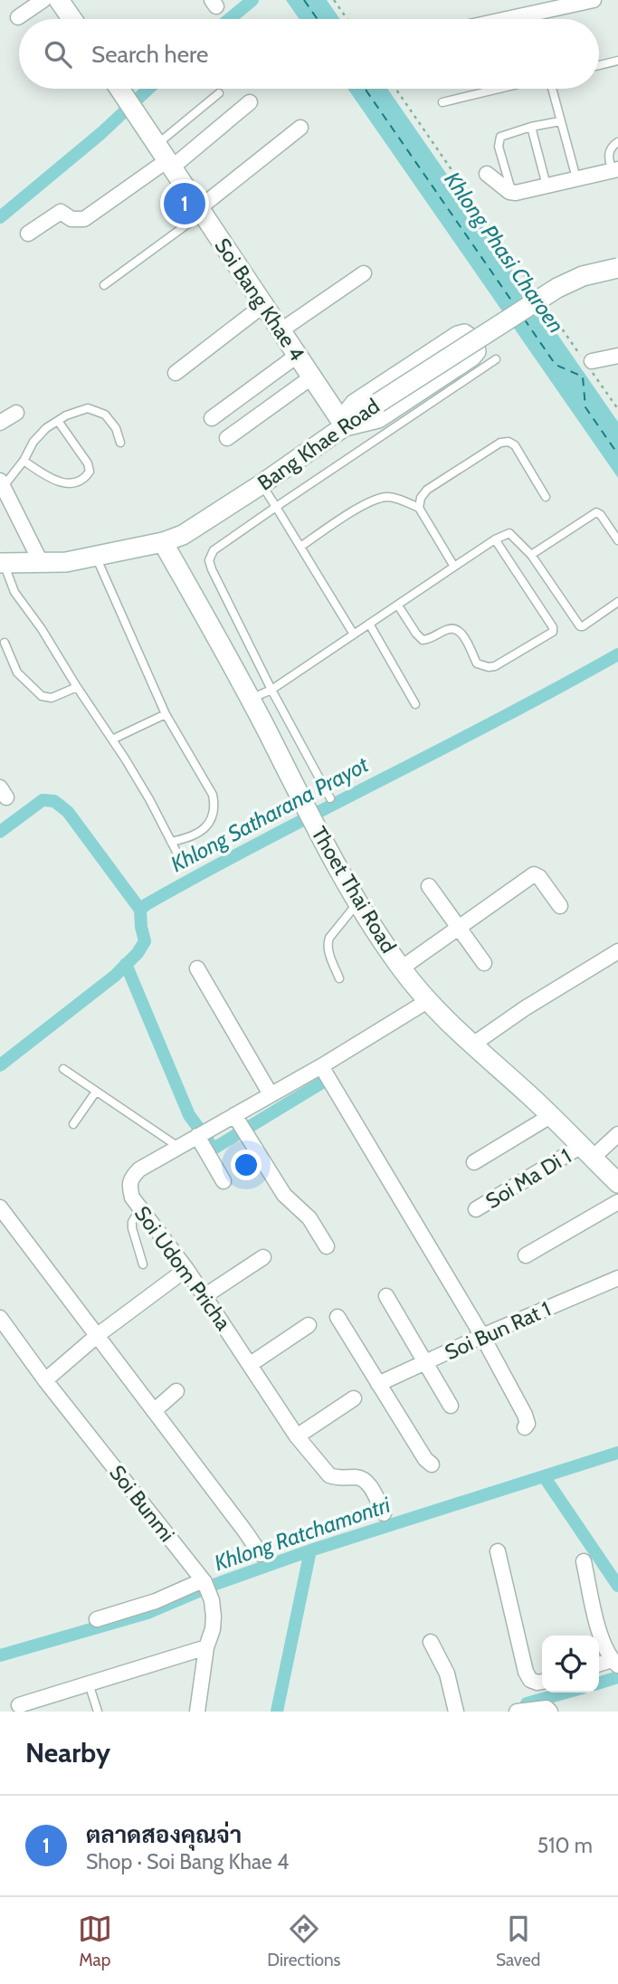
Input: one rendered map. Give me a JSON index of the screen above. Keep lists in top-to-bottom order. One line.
{"streets":{"main road":["Soi Bang Khae 4","Bang Khae Road","Thoet Thai Road"],"street":["Soi Ma Di 1","Soi Udom Pricha","Soi Bun Rat 1","Soi Bunmi"]},"crossings":[["Soi Bang Khae 4","Bang Khae Road"],["Bang Khae Road","Thoet Thai Road"],["Thoet Thai Road","Soi Ma Di 1"],["Thoet Thai Road","Soi Udom Pricha"]],"water":["Khlong Phasi Charoen","Khlong Satharana Prayot","Khlong Ratchamontri"],"page":{"search":"Search here","pins":"1","heading":"Nearby","list":[{"mark":"1","name":"ตลาดสองคุณจ่า","note":"Shop · Soi Bang Khae 4","value":"510 m"}],"nav":["Map","Directions","Saved"]}}
